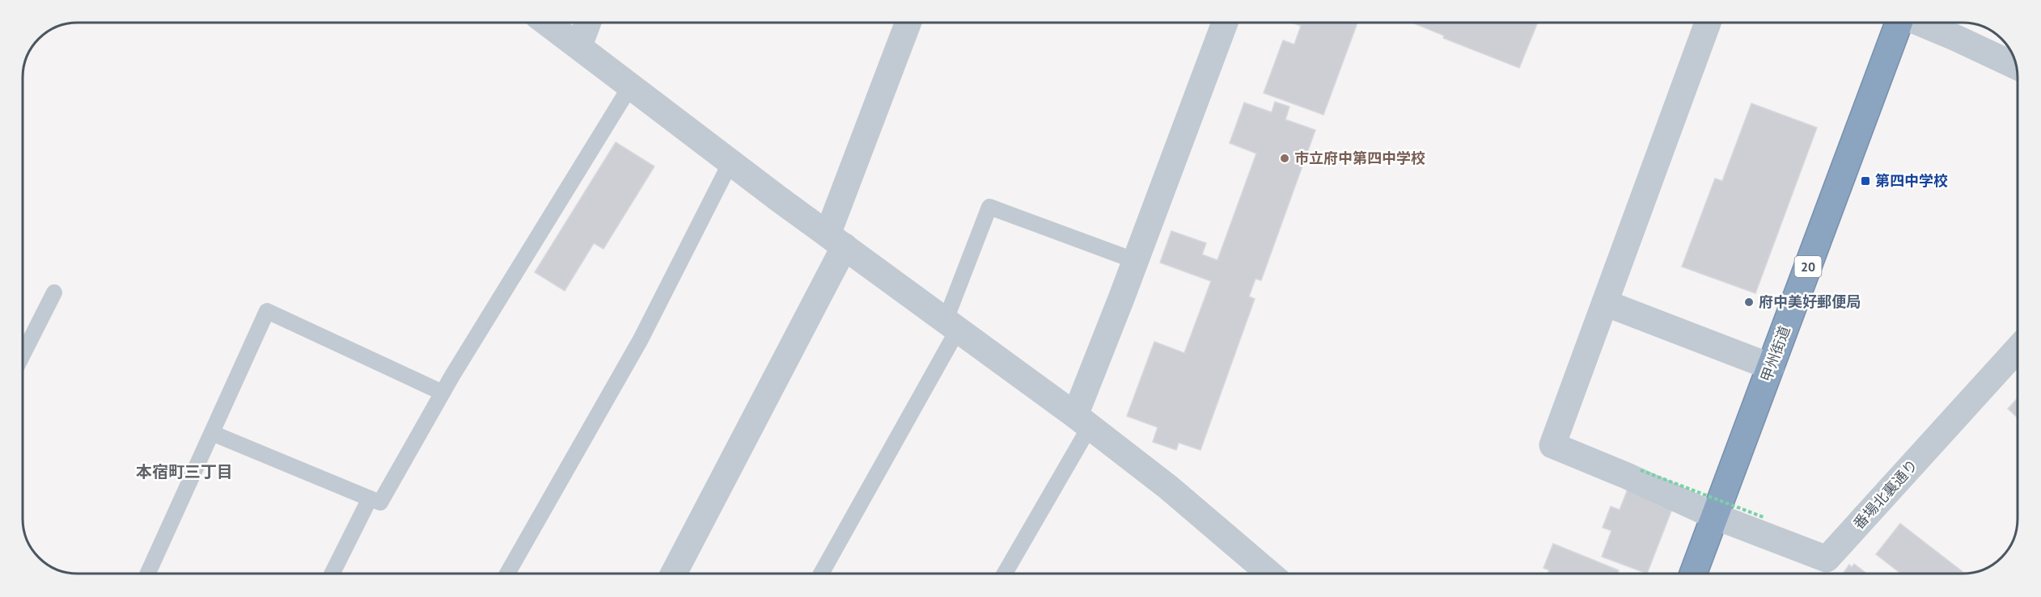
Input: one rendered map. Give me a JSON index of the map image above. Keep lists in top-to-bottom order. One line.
{"streets":{"highway":["20","甲州街道"],"street":["番場北裏通り"]},"crossings":[["甲州街道","番場北裏通り"]],"districts":["本宿町三丁目"],"places":{"other":["市立府中第四中学校","府中美好郵便局"],"transit":["第四中学校"]}}
